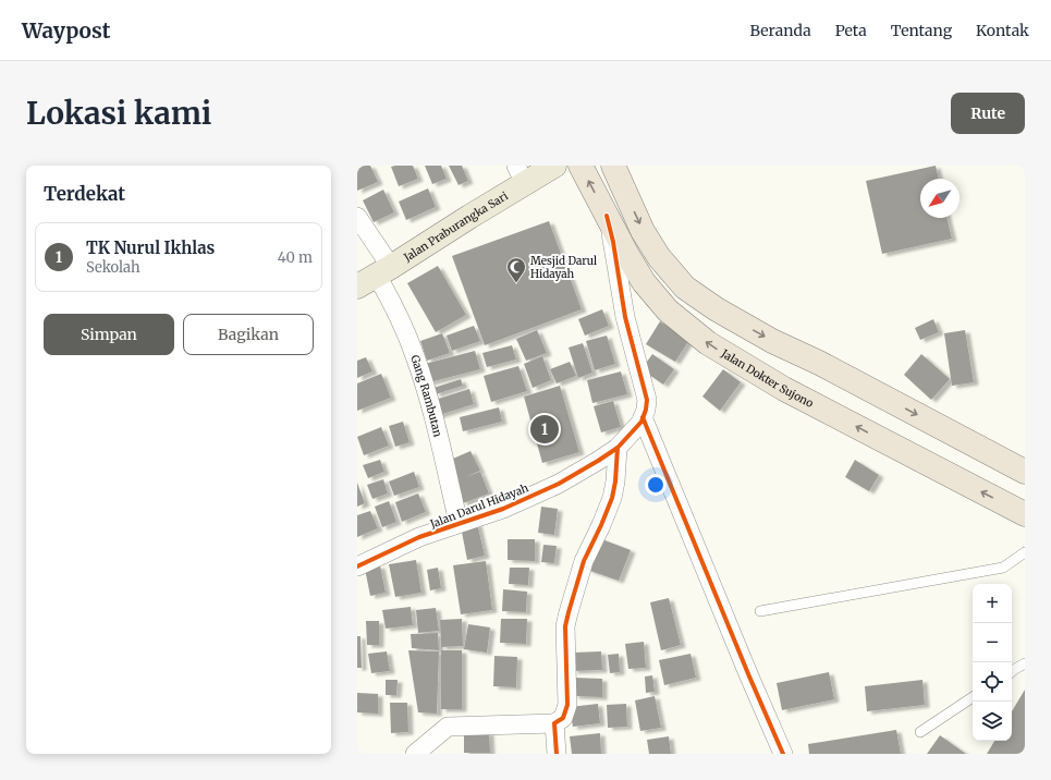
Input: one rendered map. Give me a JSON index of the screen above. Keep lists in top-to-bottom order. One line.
{"streets":{"highway":["Jalan Dokter Sujono"],"main road":["Jalan Praburangka Sari"],"street":["Gang Rambutan","Jalan Darul Hidayah"]},"crossings":[["Jalan Praburangka Sari","Gang Rambutan"],["Jalan Dokter Sujono","Jalan Darul Hidayah"],["Gang Rambutan","Jalan Darul Hidayah"]],"places":{"mosque":["Mesjid Darul Hidayah"]},"north":"bottom left","page":{"header":"Waypost","nav":["Beranda","Peta","Tentang","Kontak"],"buttons":["Rute",["Simpan","Bagikan"]],"title":"Lokasi kami","heading":"Terdekat","list":[{"mark":"1","name":"TK Nurul Ikhlas","note":"Sekolah","value":"40 m"}],"pins":"1","map_buttons":["+","−"]}}
